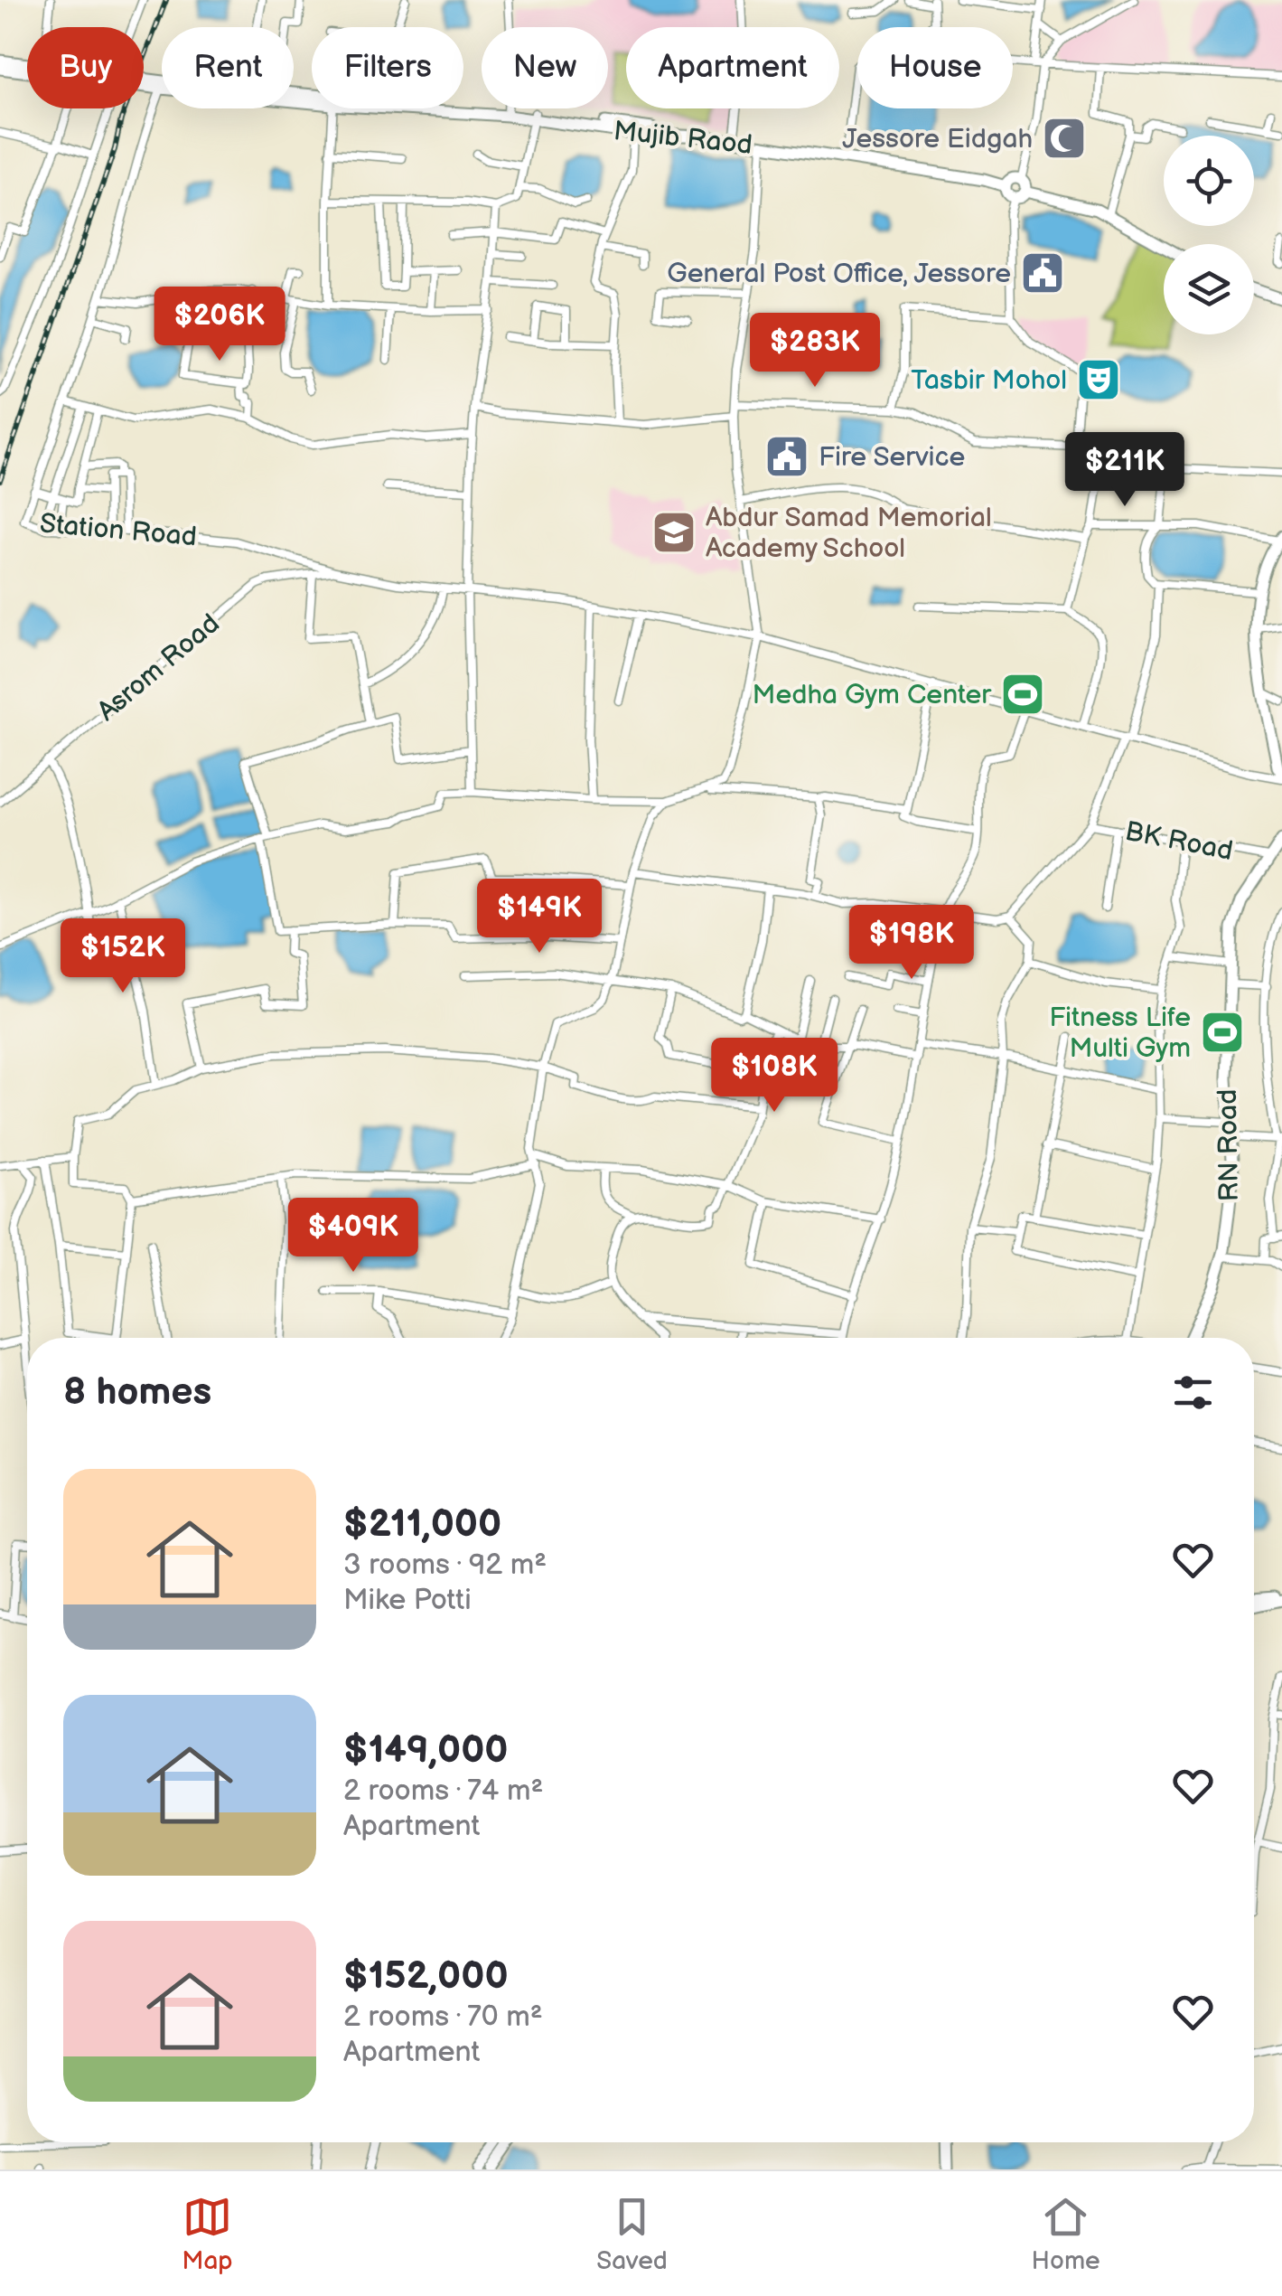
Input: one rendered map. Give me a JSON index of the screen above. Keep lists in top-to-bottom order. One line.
{"streets":{"highway":["Mujib Raod","RN Road"],"street":["Station Road","Asrom Road","BK Road"]},"crossings":[["Station Road","Asrom Road"],["BK Road","RN Road"]],"places":{"mosque":["Jessore Eidgah"],"public building":["General Post Office, Jessore","Fire Service"],"theatre":["Tasbir Mohol"],"school or university":["Abdur Samad Memorial Academy School"],"sports":["Medha Gym Center","Fitness Life Multi Gym"]},"page":{"chip":["Buy","Rent","Filters","New","Apartment","House"],"price":["$206K","$283K","$211K","$149K","$198K","$152K","$108K","$409K"],"heading":"8 homes","list":[{"name":"$211,000","note":"3 rooms · 92 m² · Mike Potti"},{"name":"$149,000","note":"2 rooms · 74 m² · Apartment"},{"name":"$152,000","note":"2 rooms · 70 m² · Apartment"}],"tabs":["Map","Saved","Home"]}}
